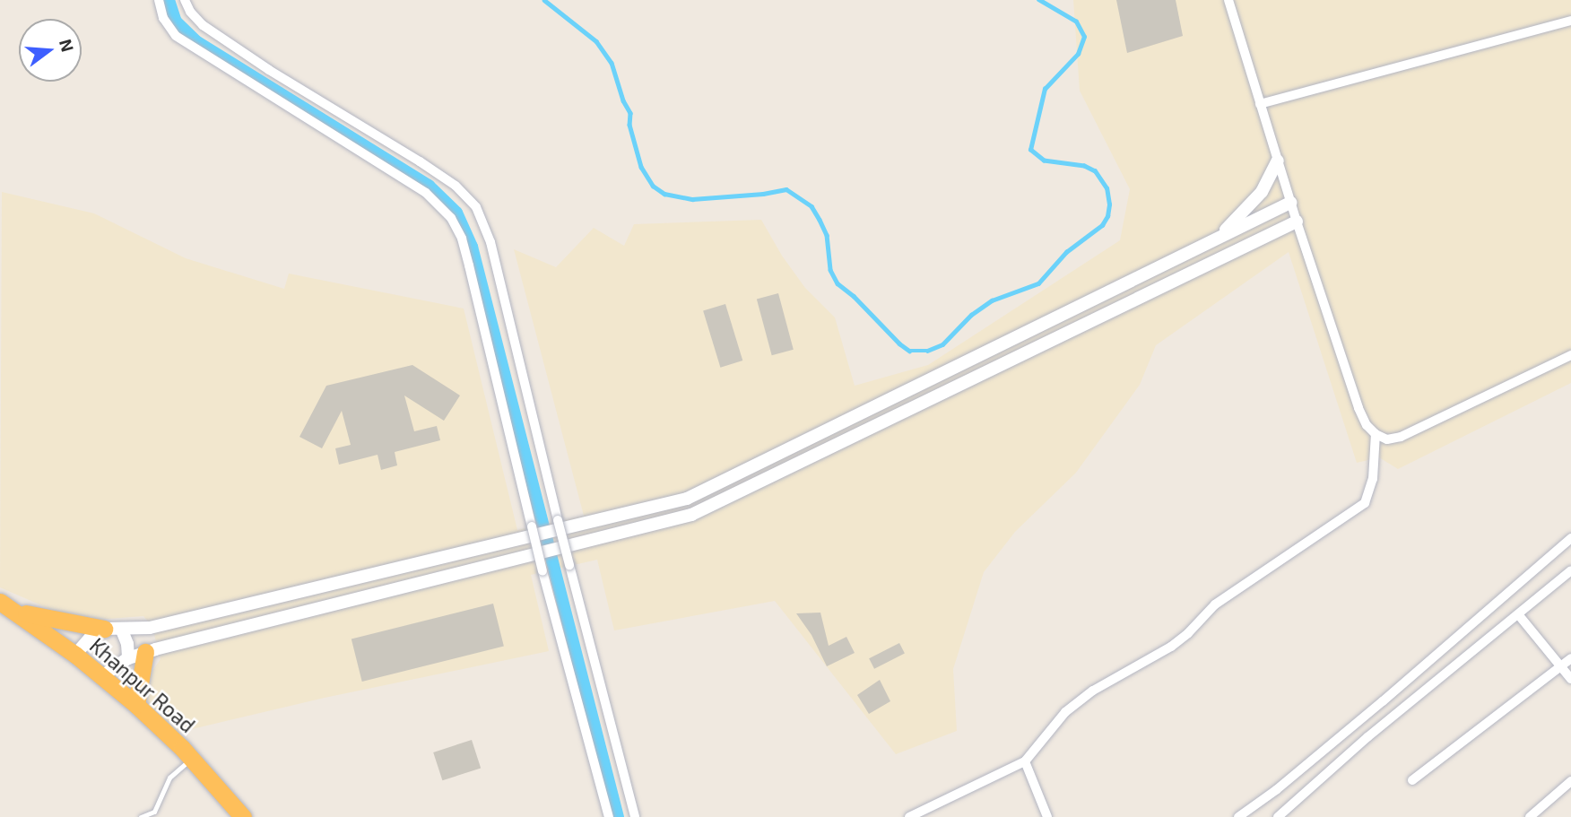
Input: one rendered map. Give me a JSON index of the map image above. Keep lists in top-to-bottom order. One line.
{"streets":{"highway":["Khanpur Road"]},"north":"right"}
